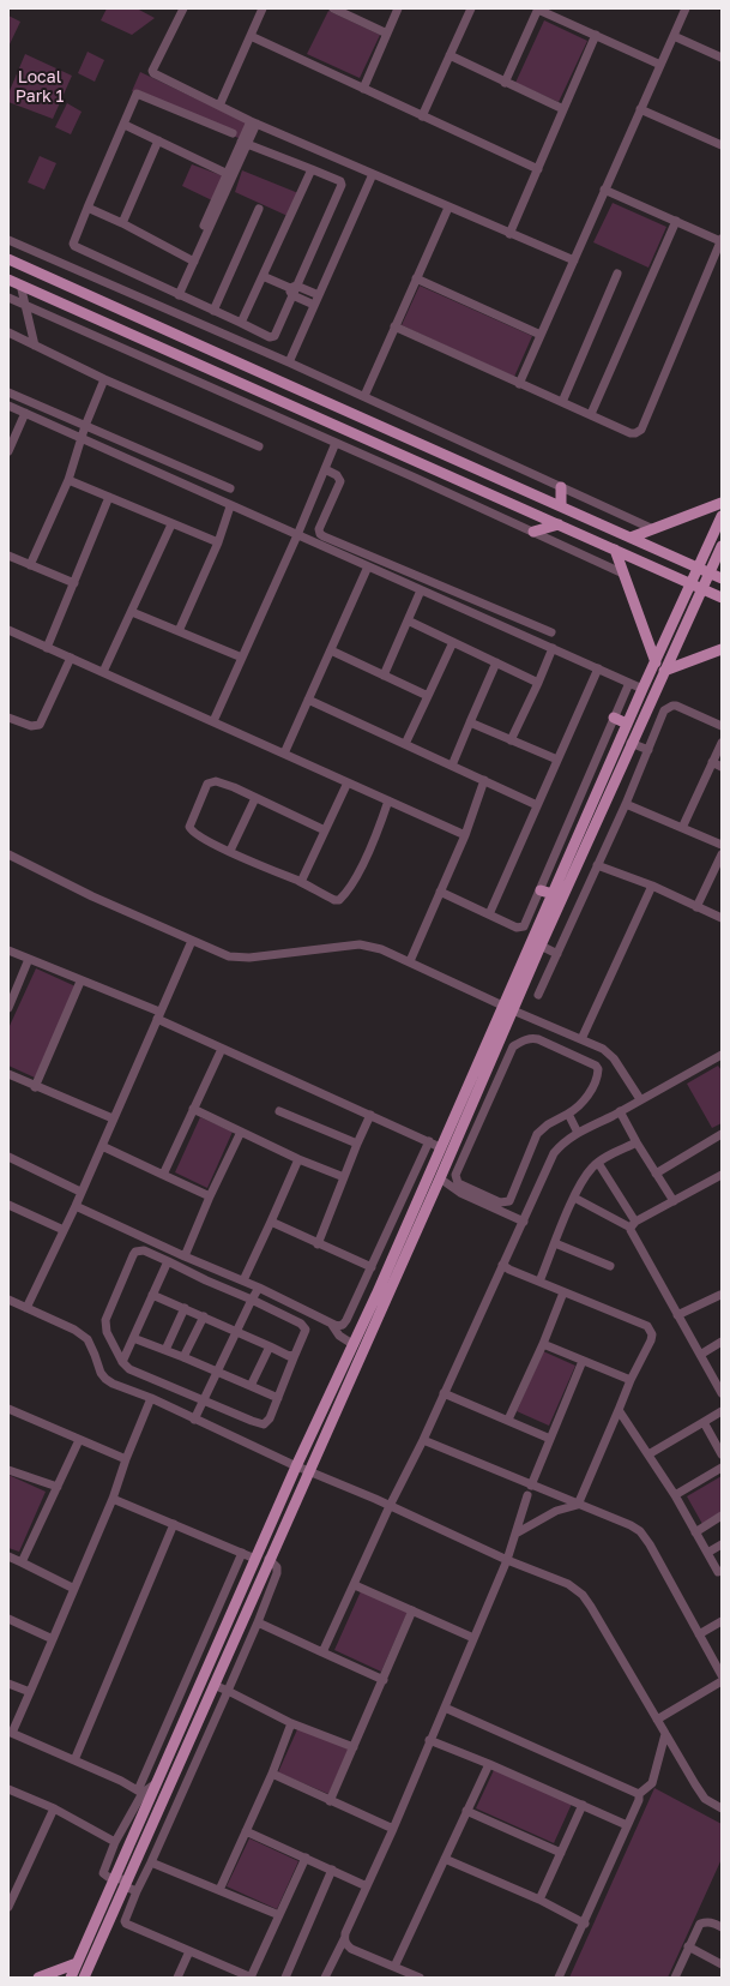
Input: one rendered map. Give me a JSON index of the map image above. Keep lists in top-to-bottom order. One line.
{"parks":["Local Park 1"]}
